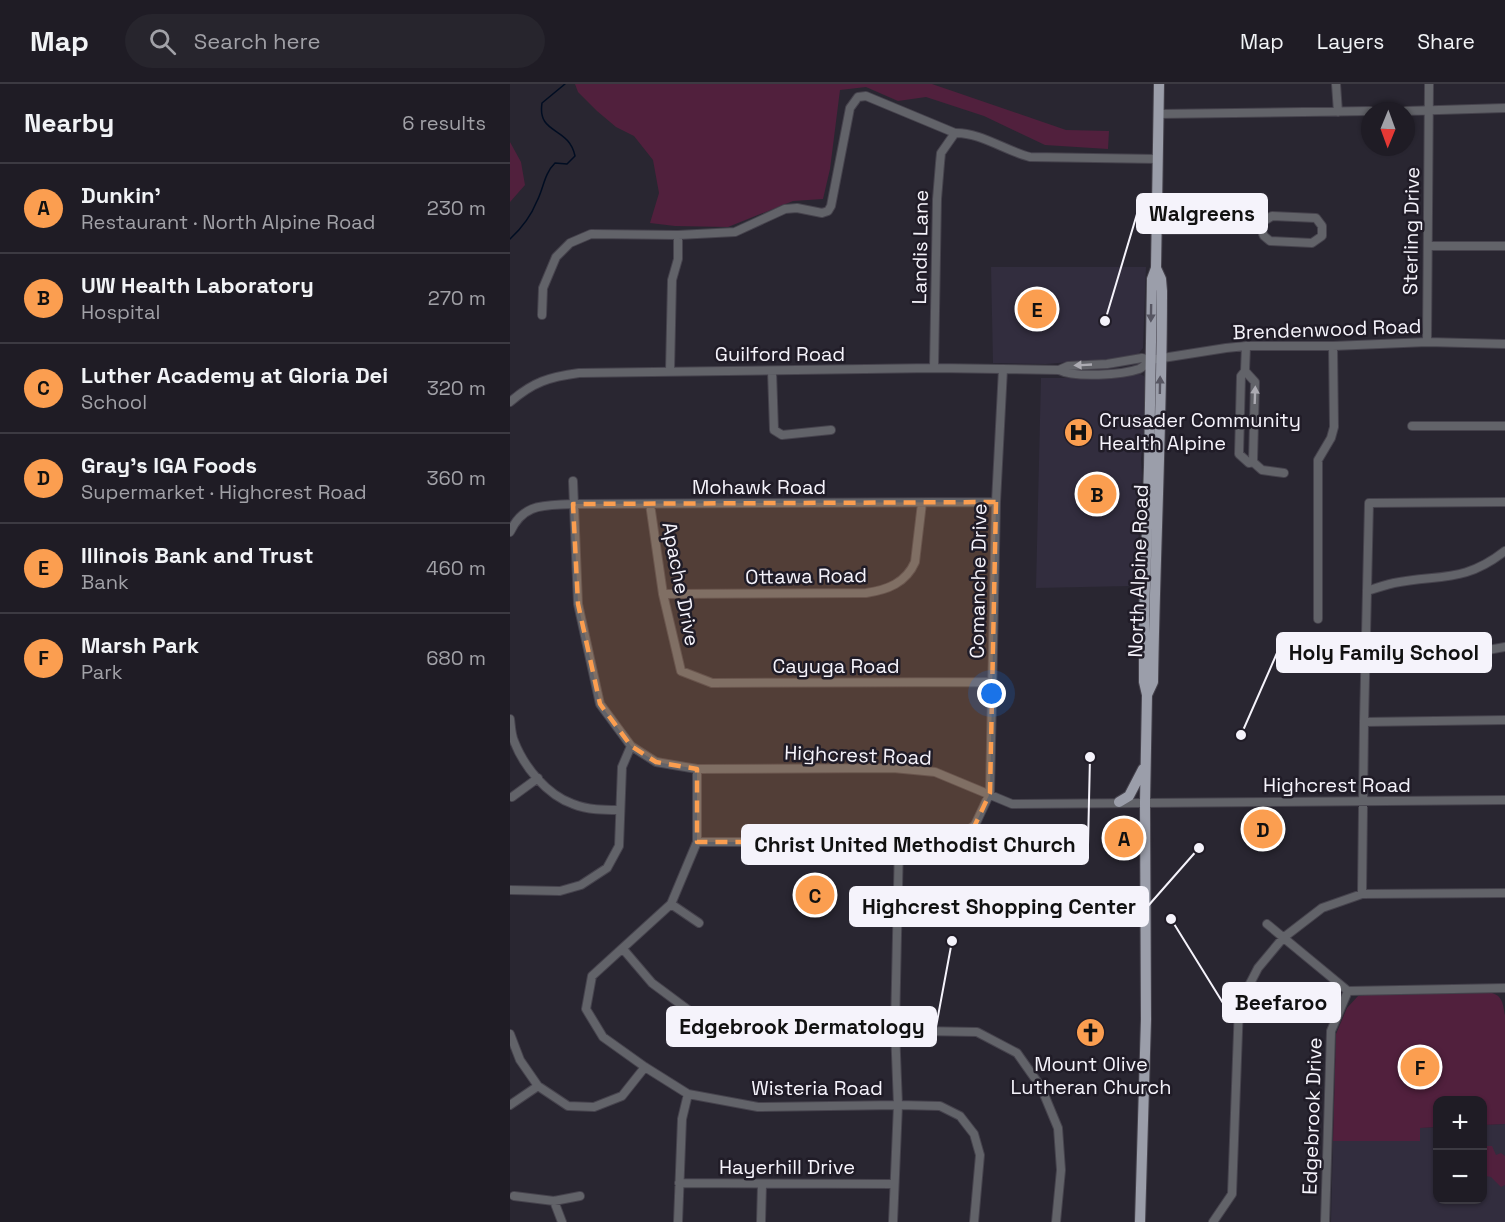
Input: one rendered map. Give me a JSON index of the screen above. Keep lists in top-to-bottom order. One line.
{"streets":{"main road":["North Alpine Road"],"street":["Sterling Drive","Landis Lane","Brendenwood Road","Guilford Road","Mohawk Road","Ottawa Road","Comanche Drive","Apache Drive","Cayuga Road","Highcrest Road","Wisteria Road","Edgebrook Drive","Hayerhill Drive"]},"crossings":[["Sterling Drive","Brendenwood Road"],["Landis Lane","Guilford Road"],["Brendenwood Road","Guilford Road"],["Brendenwood Road","North Alpine Road"],["Guilford Road","North Alpine Road"],["Guilford Road","Comanche Drive"],["Mohawk Road","Ottawa Road"],["Mohawk Road","Comanche Drive"],["Mohawk Road","Apache Drive"],["Mohawk Road","Highcrest Road"],["North Alpine Road","Highcrest Road"],["Ottawa Road","Apache Drive"],["Comanche Drive","Cayuga Road"],["Comanche Drive","Highcrest Road"],["Apache Drive","Cayuga Road"],["Highcrest Road","Wisteria Road"]],"places":{"other":["Walgreens","Holy Family School","Christ United Methodist Church","Highcrest Shopping Center","Beefaroo","Edgebrook Dermatology"],"hospital":["Crusader Community Health Alpine"],"church":["Mount Olive Lutheran Church"]},"north":"bottom","page":{"header":"Map","search":"Search here","nav":["Map","Layers","Share"],"heading":["Nearby","6 results"],"list":[{"mark":"A","name":"Dunkin'","note":"Restaurant · North Alpine Road","value":"230 m"},{"mark":"B","name":"UW Health Laboratory","note":"Hospital","value":"270 m"},{"mark":"C","name":"Luther Academy at Gloria Dei","note":"School","value":"320 m"},{"mark":"D","name":"Gray's IGA Foods","note":"Supermarket · Highcrest Road","value":"360 m"},{"mark":"E","name":"Illinois Bank and Trust","note":"Bank","value":"460 m"},{"mark":"F","name":"Marsh Park","note":"Park","value":"680 m"}],"pins":["E","B","D","A","C","F"],"map_buttons":["+","−"]}}
